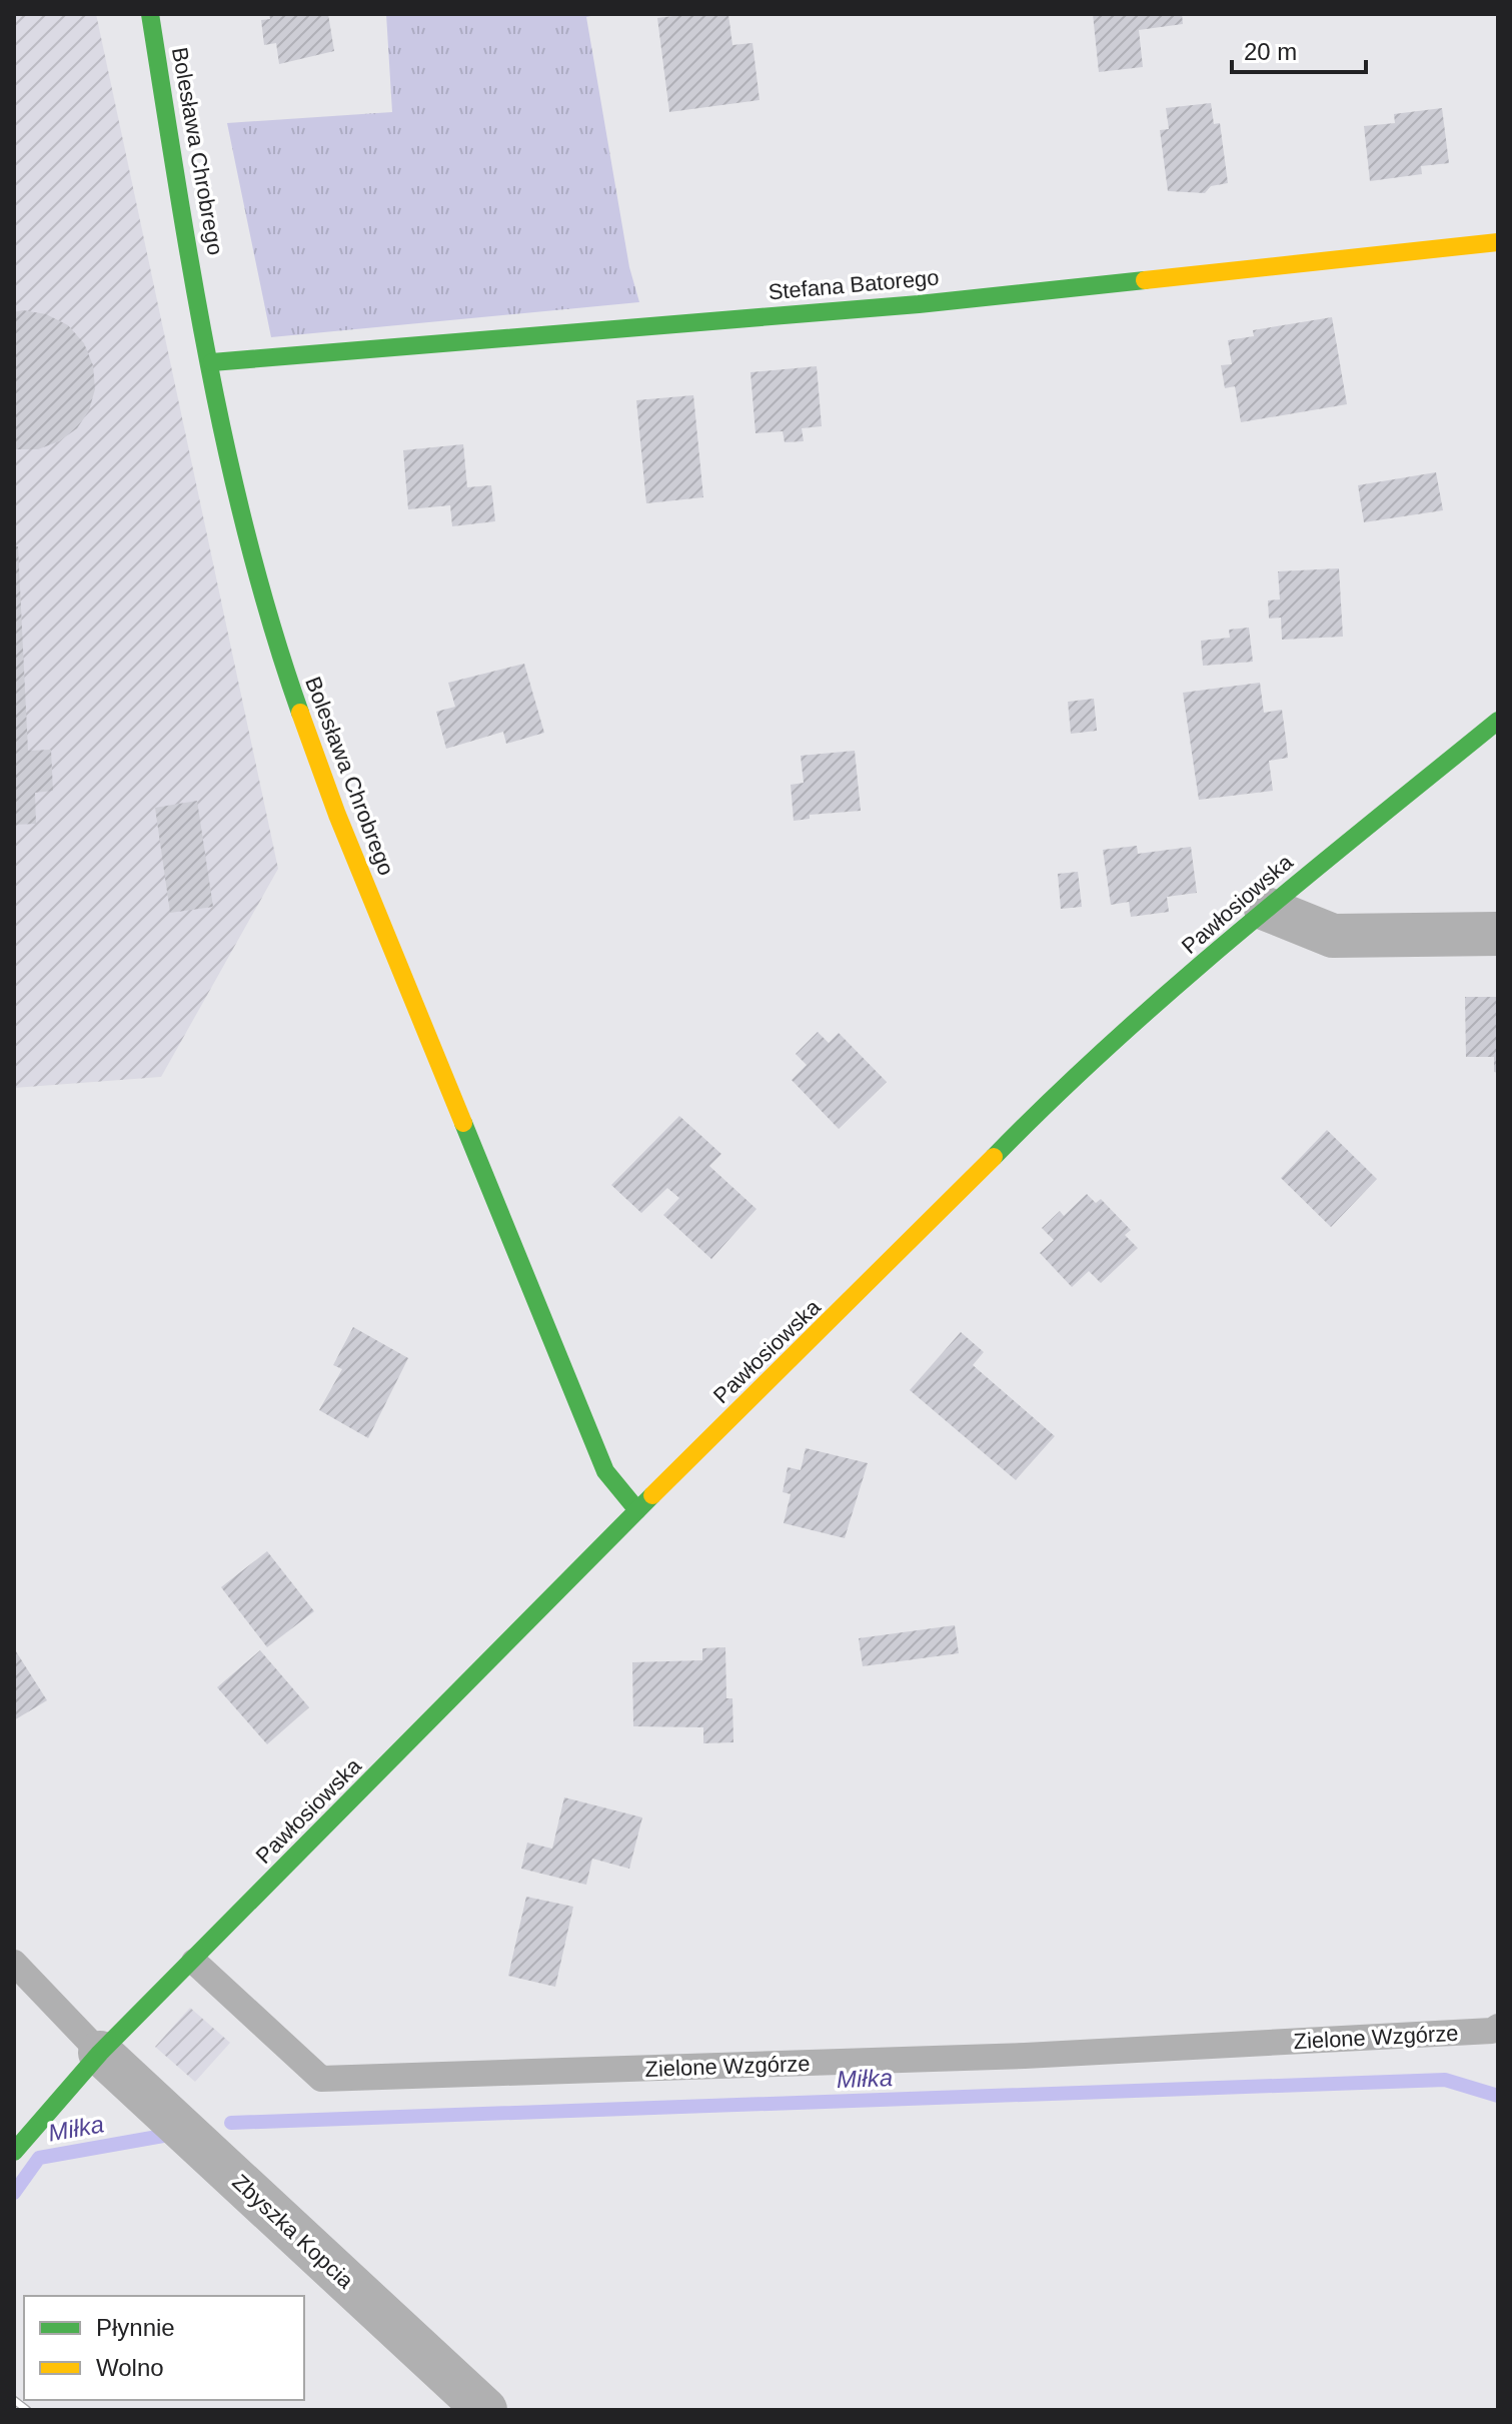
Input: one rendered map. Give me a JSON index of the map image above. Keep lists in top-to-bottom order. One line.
{"streets":{"street":["Bolesława Chrobrego","Stefana Batorego","Pawłosiowska","Zbyszka Kopcia"],"lane":["Zielone Wzgórze"]},"crossings":[["Bolesława Chrobrego","Stefana Batorego"],["Bolesława Chrobrego","Pawłosiowska"],["Pawłosiowska","Zielone Wzgórze"],["Pawłosiowska","Zbyszka Kopcia"]],"water":["Miłka"],"legend":["Płynnie","Wolno"],"scale_bar":"20 m"}
